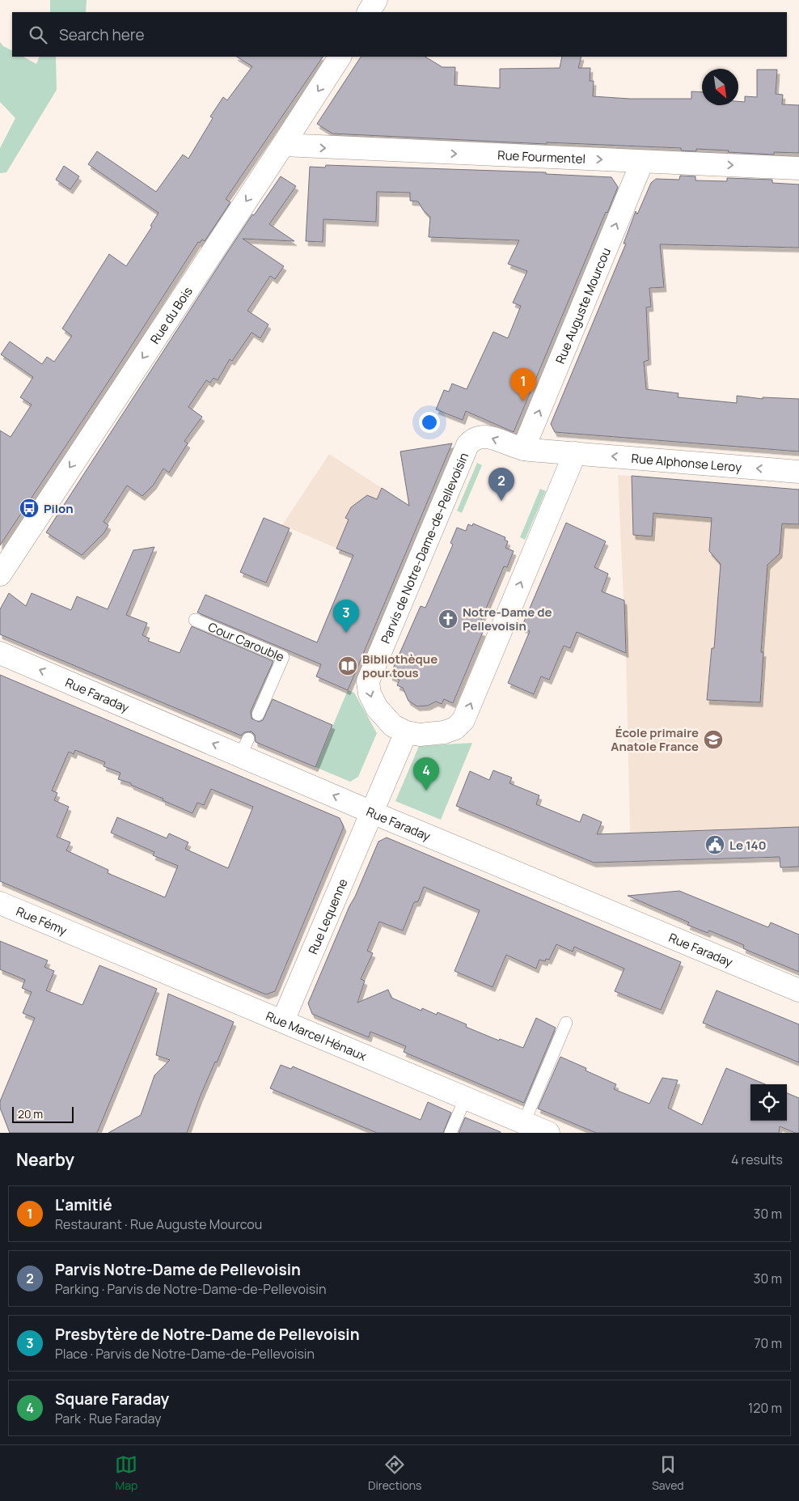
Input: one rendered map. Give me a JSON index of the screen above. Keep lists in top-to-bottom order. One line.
{"streets":{"street":["Rue Fourmentel","Rue Auguste Mourcou","Rue du Bois","Rue Alphonse Leroy","Parvis de Notre-Dame-de-Pellevoisin","Rue Faraday","Rue Lequenne","Rue Fémy","Rue Marcel Hénaux"],"lane":["Cour Carouble"]},"crossings":[["Rue Fourmentel","Rue Auguste Mourcou"],["Rue Fourmentel","Rue du Bois"],["Rue Auguste Mourcou","Parvis de Notre-Dame-de-Pellevoisin"],["Rue Alphonse Leroy","Parvis de Notre-Dame-de-Pellevoisin"],["Rue Faraday","Rue Lequenne"],["Rue Lequenne","Rue Marcel Hénaux"],["Rue Fémy","Rue Marcel Hénaux"]],"one_way":["Rue Fourmentel","Rue Auguste Mourcou","Rue du Bois","Rue Alphonse Leroy","Rue Faraday"],"places":{"bus stop":["Pilon"],"church":["Notre-Dame de Pellevoisin"],"library":["Bibliothèque pour tous"],"school or university":["École primaire Anatole France"],"public building":["Le 140"]},"scale_bar":"20 m","north":"bottom right","page":{"search":"Search here","pins":["1","2","3","4"],"scale":"20 m","heading":["Nearby","4 results"],"list":[{"mark":"1","name":"L'amitié","note":"Restaurant · Rue Auguste Mourcou","value":"30 m"},{"mark":"2","name":"Parvis Notre-Dame de Pellevoisin","note":"Parking · Parvis de Notre-Dame-de-Pellevoisin","value":"30 m"},{"mark":"3","name":"Presbytère de Notre-Dame de Pellevoisin","note":"Place · Parvis de Notre-Dame-de-Pellevoisin","value":"70 m"},{"mark":"4","name":"Square Faraday","note":"Park · Rue Faraday","value":"120 m"}],"nav":["Map","Directions","Saved"]}}
